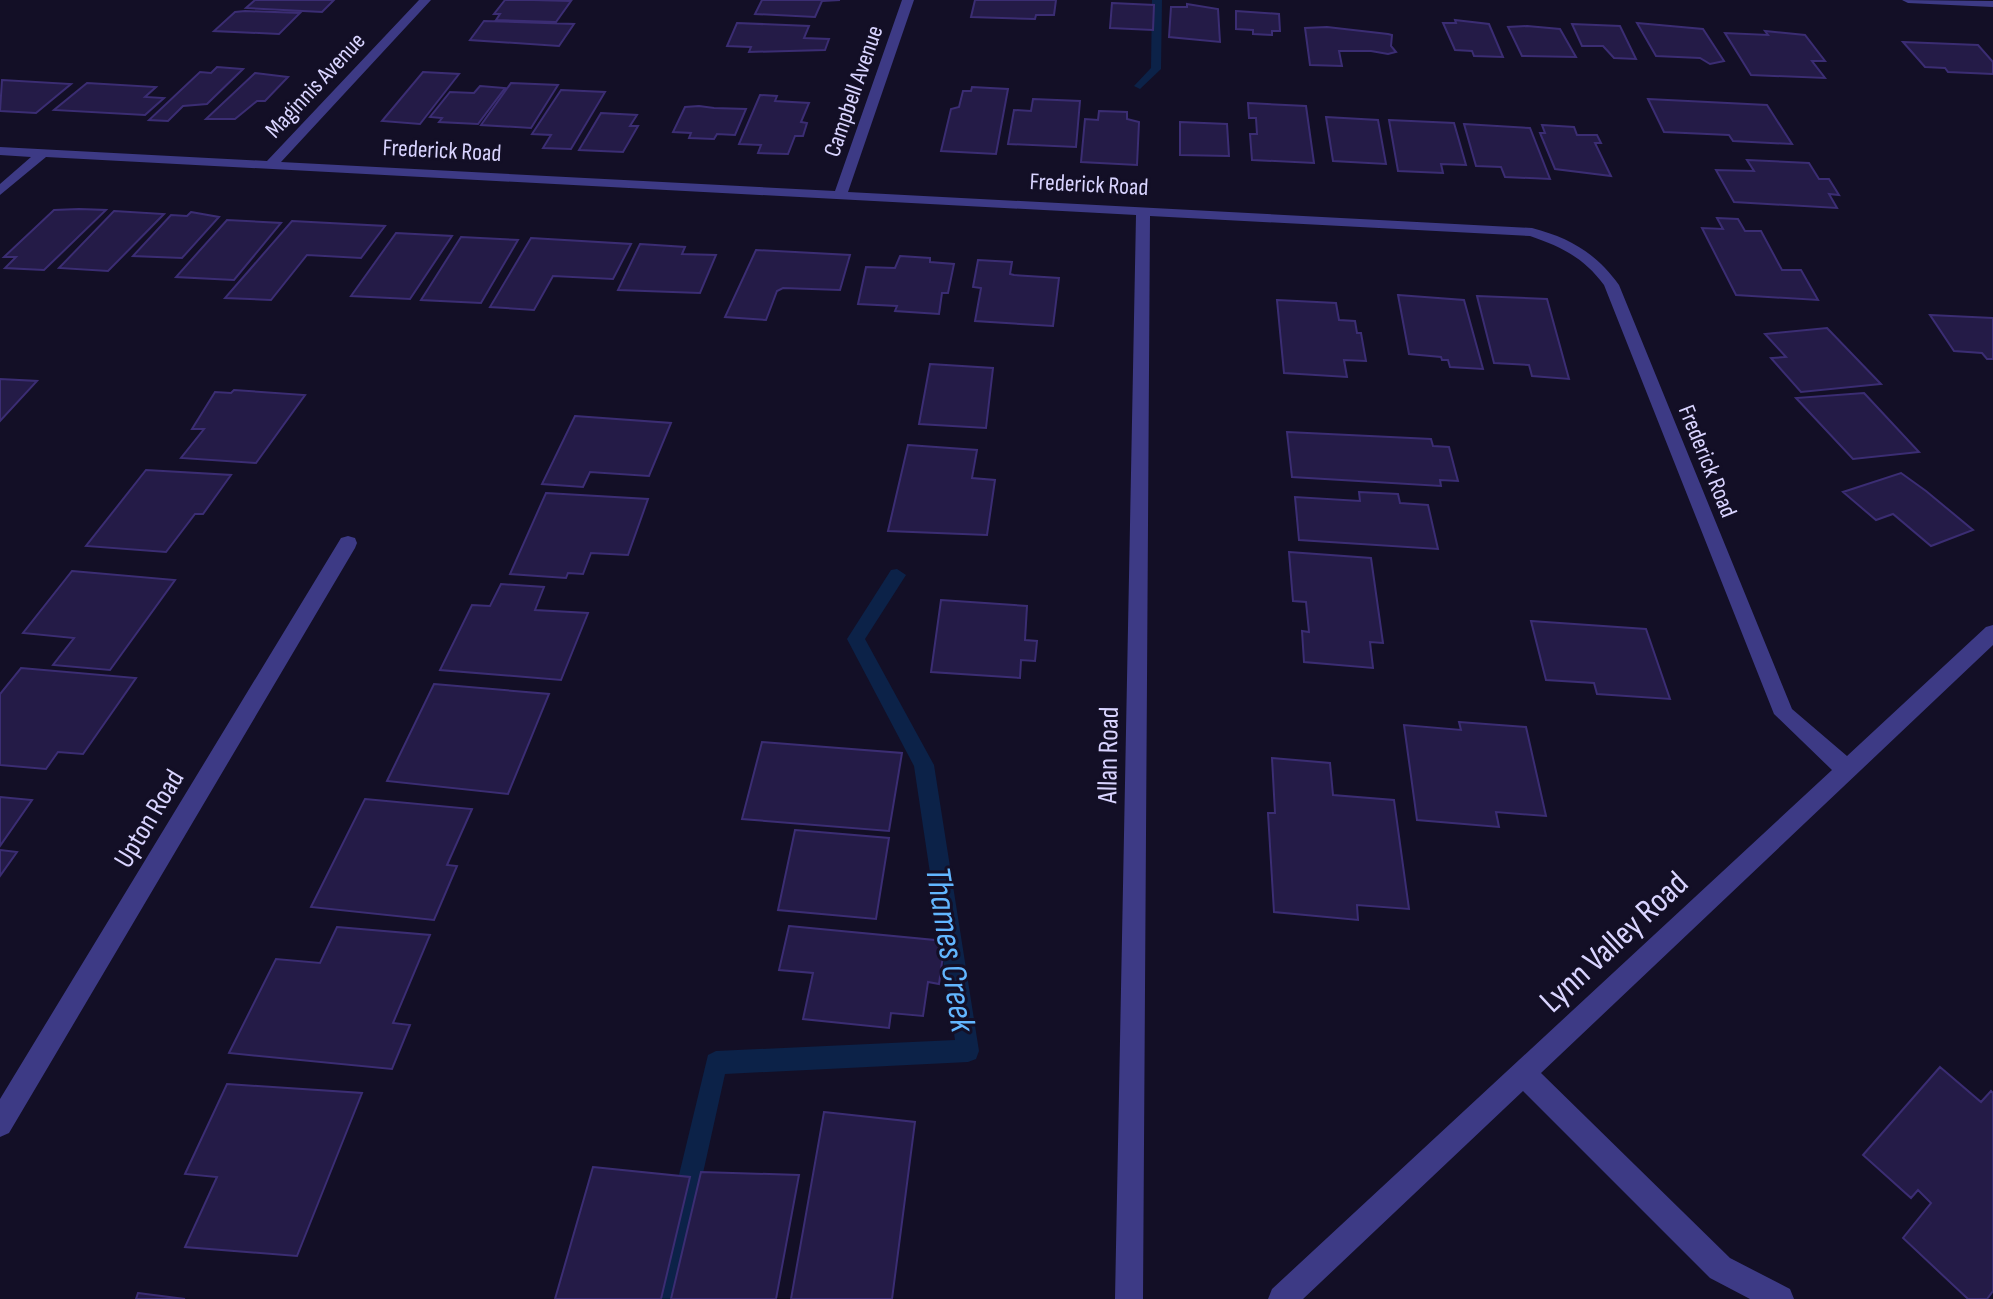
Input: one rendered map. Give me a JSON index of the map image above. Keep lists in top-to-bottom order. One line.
{"streets":{"street":["Maginnis Avenue","Campbell Avenue","Frederick Road","Allan Road","Upton Road","Lynn Valley Road"]},"crossings":[["Maginnis Avenue","Frederick Road"],["Campbell Avenue","Frederick Road"],["Frederick Road","Allan Road"],["Frederick Road","Lynn Valley Road"]],"water":["Thames Creek"]}
